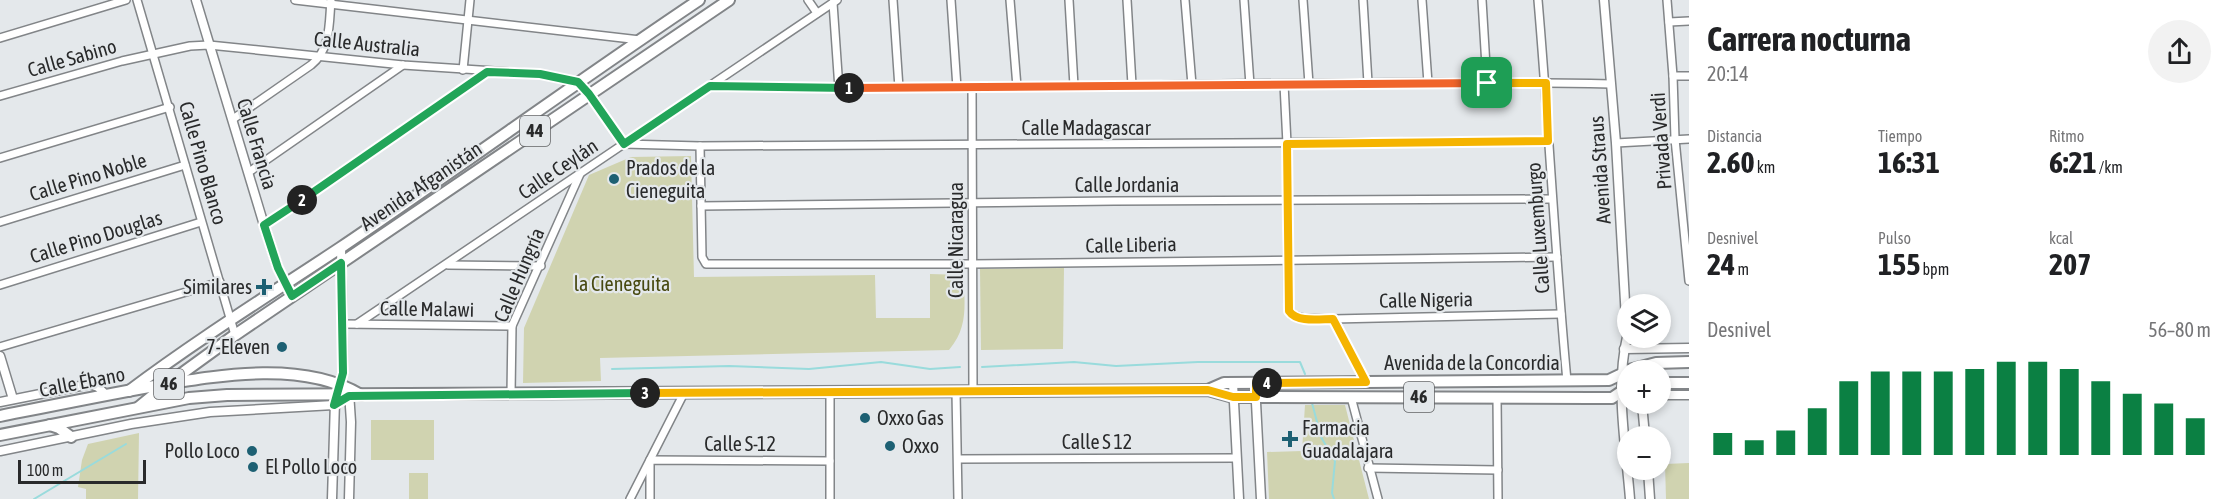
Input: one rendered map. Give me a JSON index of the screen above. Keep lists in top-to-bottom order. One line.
{"streets":{"main road":["44","Avenida Afganistán","Avenida de la Concordia","Calle Ébano","46"],"street":["Calle Australia","Calle Sabino","Calle Madagascar","Privada Verdi","Calle Francia","Calle Pino Blanco","Calle Ceylán","Avenida Straus","Calle Pino Noble","Calle Jordania","Calle Luxemburgo","Calle Pino Douglas","Calle Nicaragua","Calle Liberia","Calle Hungría","Calle Nigeria","Calle Malawi","Calle S 12","Calle S-12"]},"crossings":[["Calle Australia","Calle Sabino"],["Calle Australia","Calle Francia"],["Calle Australia","Calle Pino Blanco"],["Calle Australia","Avenida Afganistán"],["Calle Sabino","Calle Pino Blanco"],["Calle Madagascar","Calle Ceylán"],["Calle Madagascar","Calle Luxemburgo"],["Calle Madagascar","Calle Nicaragua"],["Calle Francia","Avenida Afganistán"],["Calle Pino Blanco","Calle Pino Noble"],["Calle Pino Blanco","Avenida Afganistán"],["Calle Pino Blanco","Calle Pino Douglas"],["Calle Ceylán","Calle Hungría"],["Calle Ceylán","Calle Malawi"],["Calle Jordania","Calle Luxemburgo"],["Calle Jordania","Calle Nicaragua"],["Calle Jordania","Calle Liberia"],["Avenida Afganistán","Calle Ébano"],["Calle Luxemburgo","Calle Liberia"],["Calle Luxemburgo","Calle Nigeria"],["Calle Luxemburgo","Avenida de la Concordia"],["Calle Nicaragua","Calle Liberia"],["Calle Nicaragua","Avenida de la Concordia"],["Calle Liberia","Calle Nigeria"],["Calle Hungría","Calle Malawi"],["Calle Hungría","Avenida de la Concordia"],["Avenida de la Concordia","Calle Ébano"]],"parks":["la Cieneguita"],"places":{"other":["Prados de la Cieneguita","7-Eleven","Oxxo Gas","Oxxo","Pollo Loco","El Pollo Loco"],"health":["Similares","Farmacia Guadalajara"]},"scale_bar":"100 m","page":{"heading":["Carrera nocturna","20:14"],"pins":["1","2","4","3"],"stats":[["Distancia","2.60 km"],["Tiempo","16:31"],["Ritmo","6:21 /km"],["Desnivel","24 m"],["Pulso","155 bpm"],["kcal","207"]],"map_buttons":["+","−"],"chart":["Desnivel","56–80 m"],"scale":"100 m"}}
